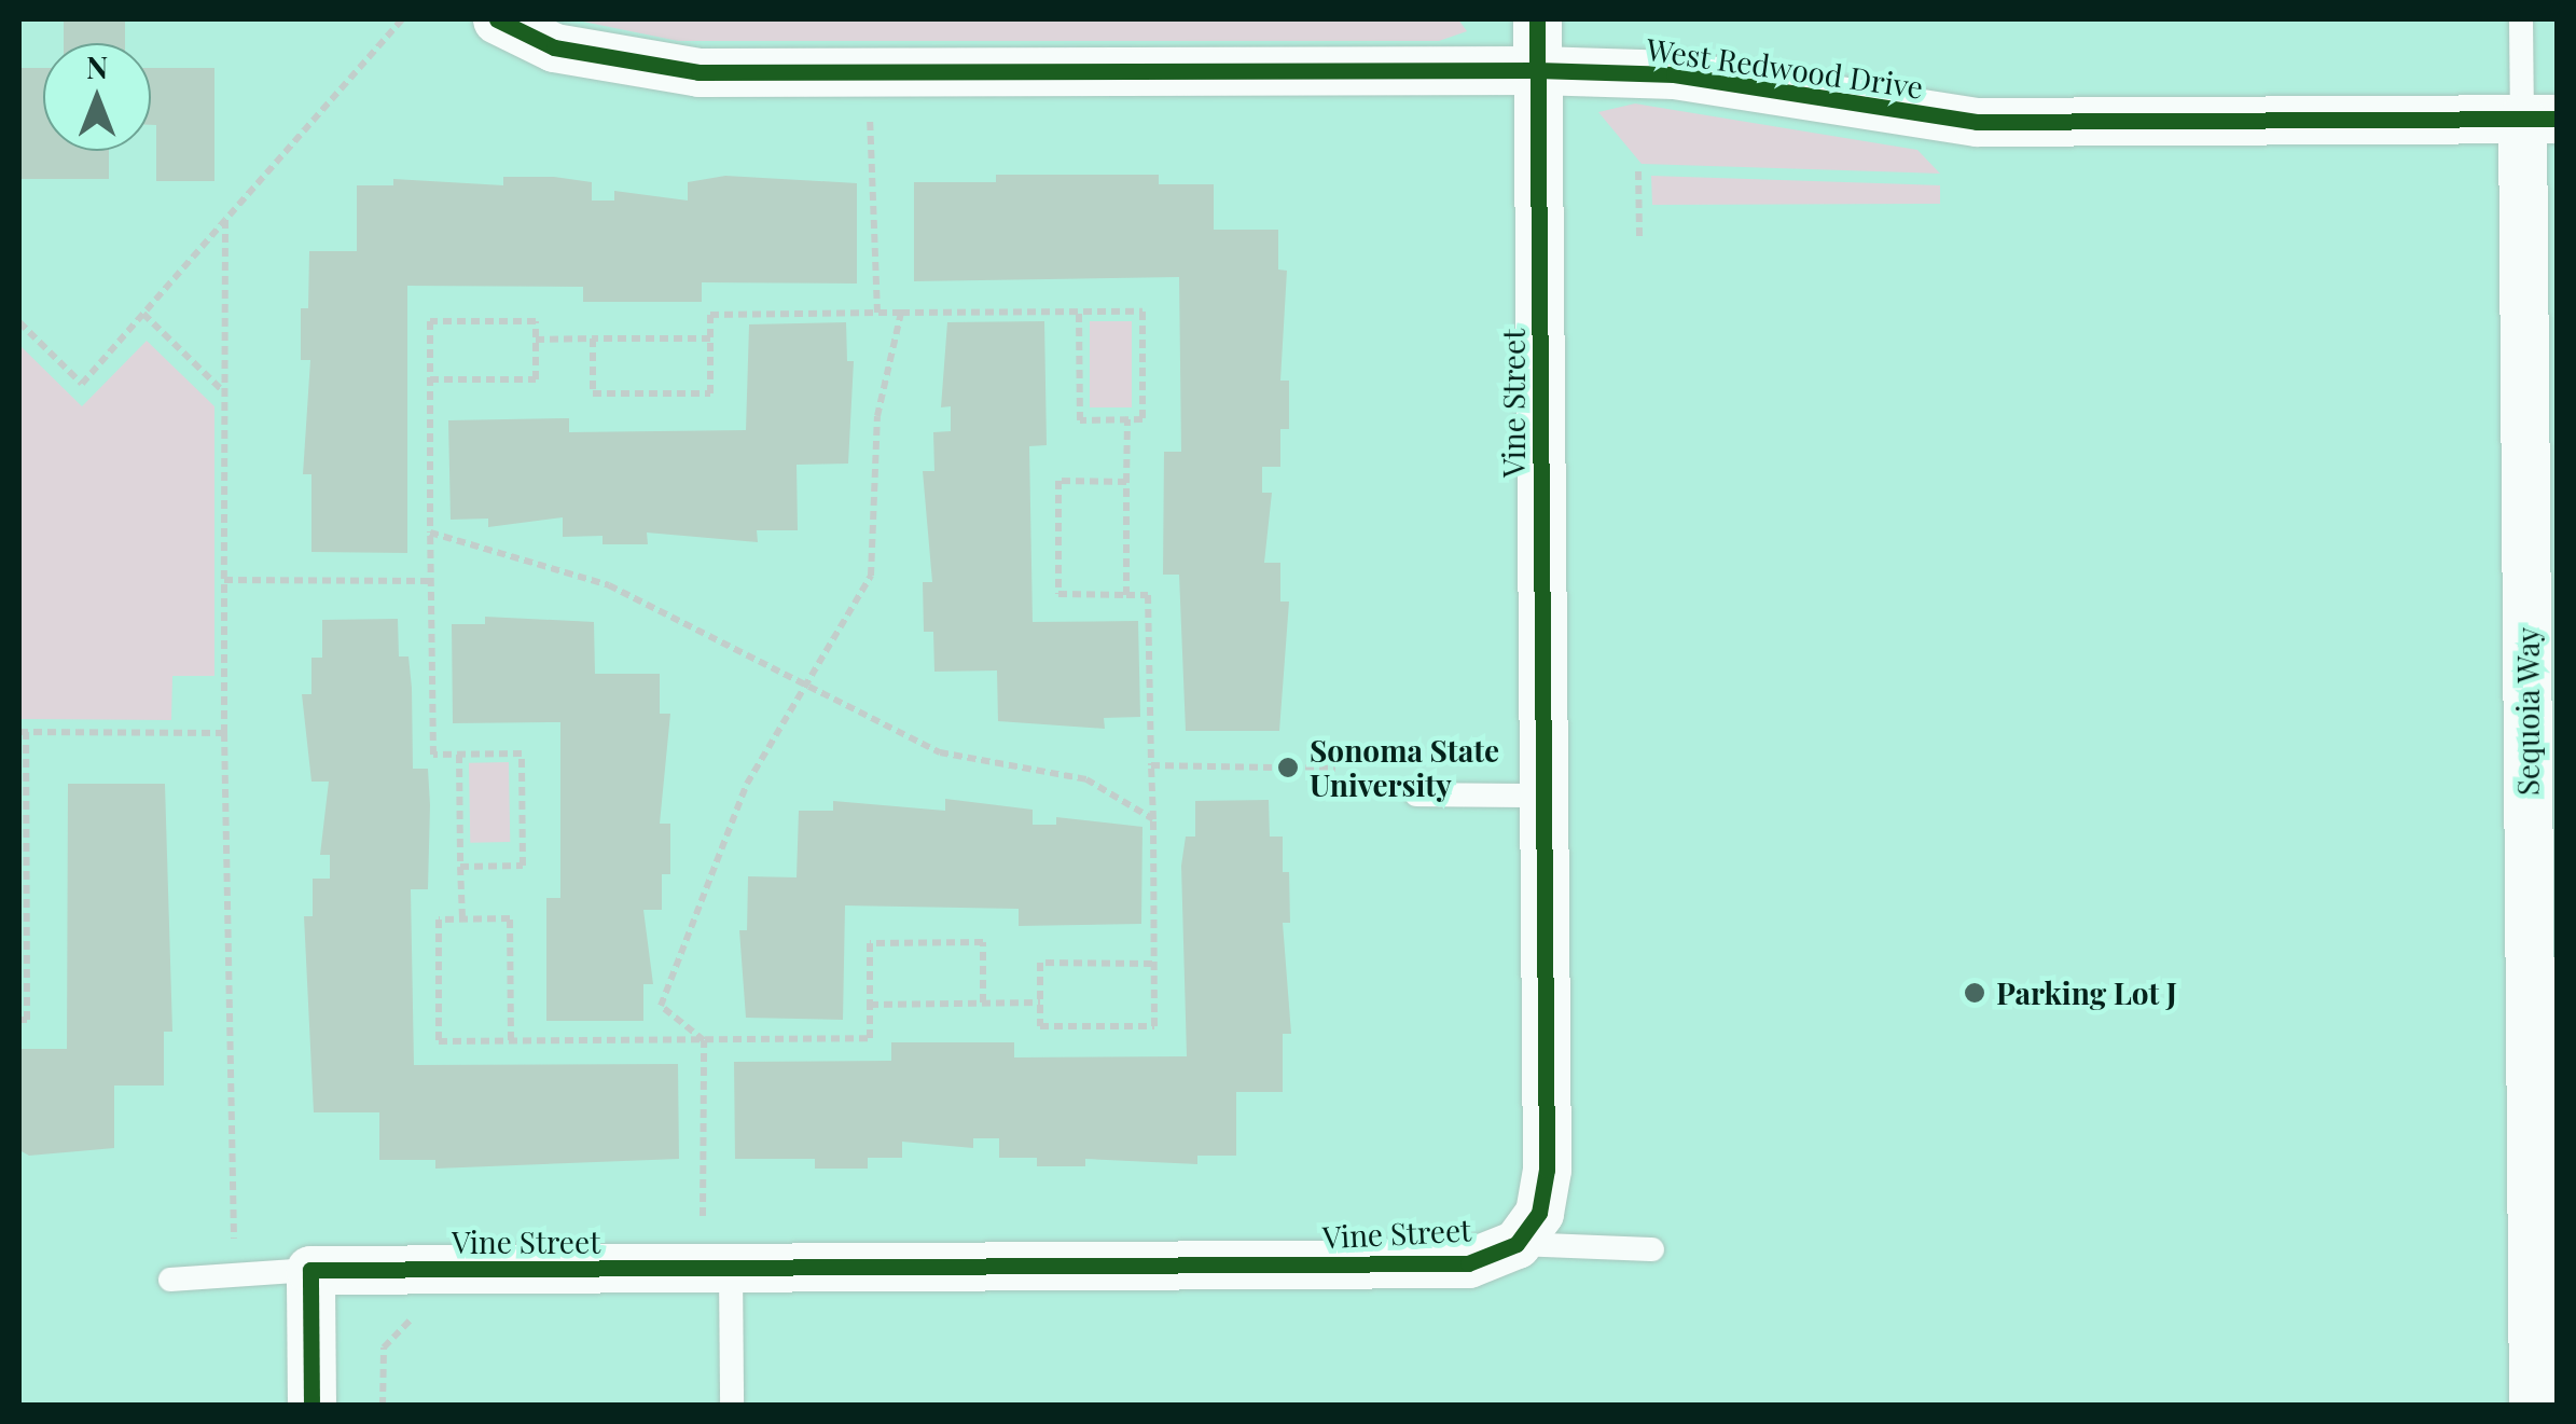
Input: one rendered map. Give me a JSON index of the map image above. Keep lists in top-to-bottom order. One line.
{"streets":{"street":["West Redwood Drive","Vine Street","Sequoia Way"]},"crossings":[["West Redwood Drive","Vine Street"],["West Redwood Drive","Sequoia Way"]],"places":["Sonoma State University","Parking Lot J"],"north":"top"}
